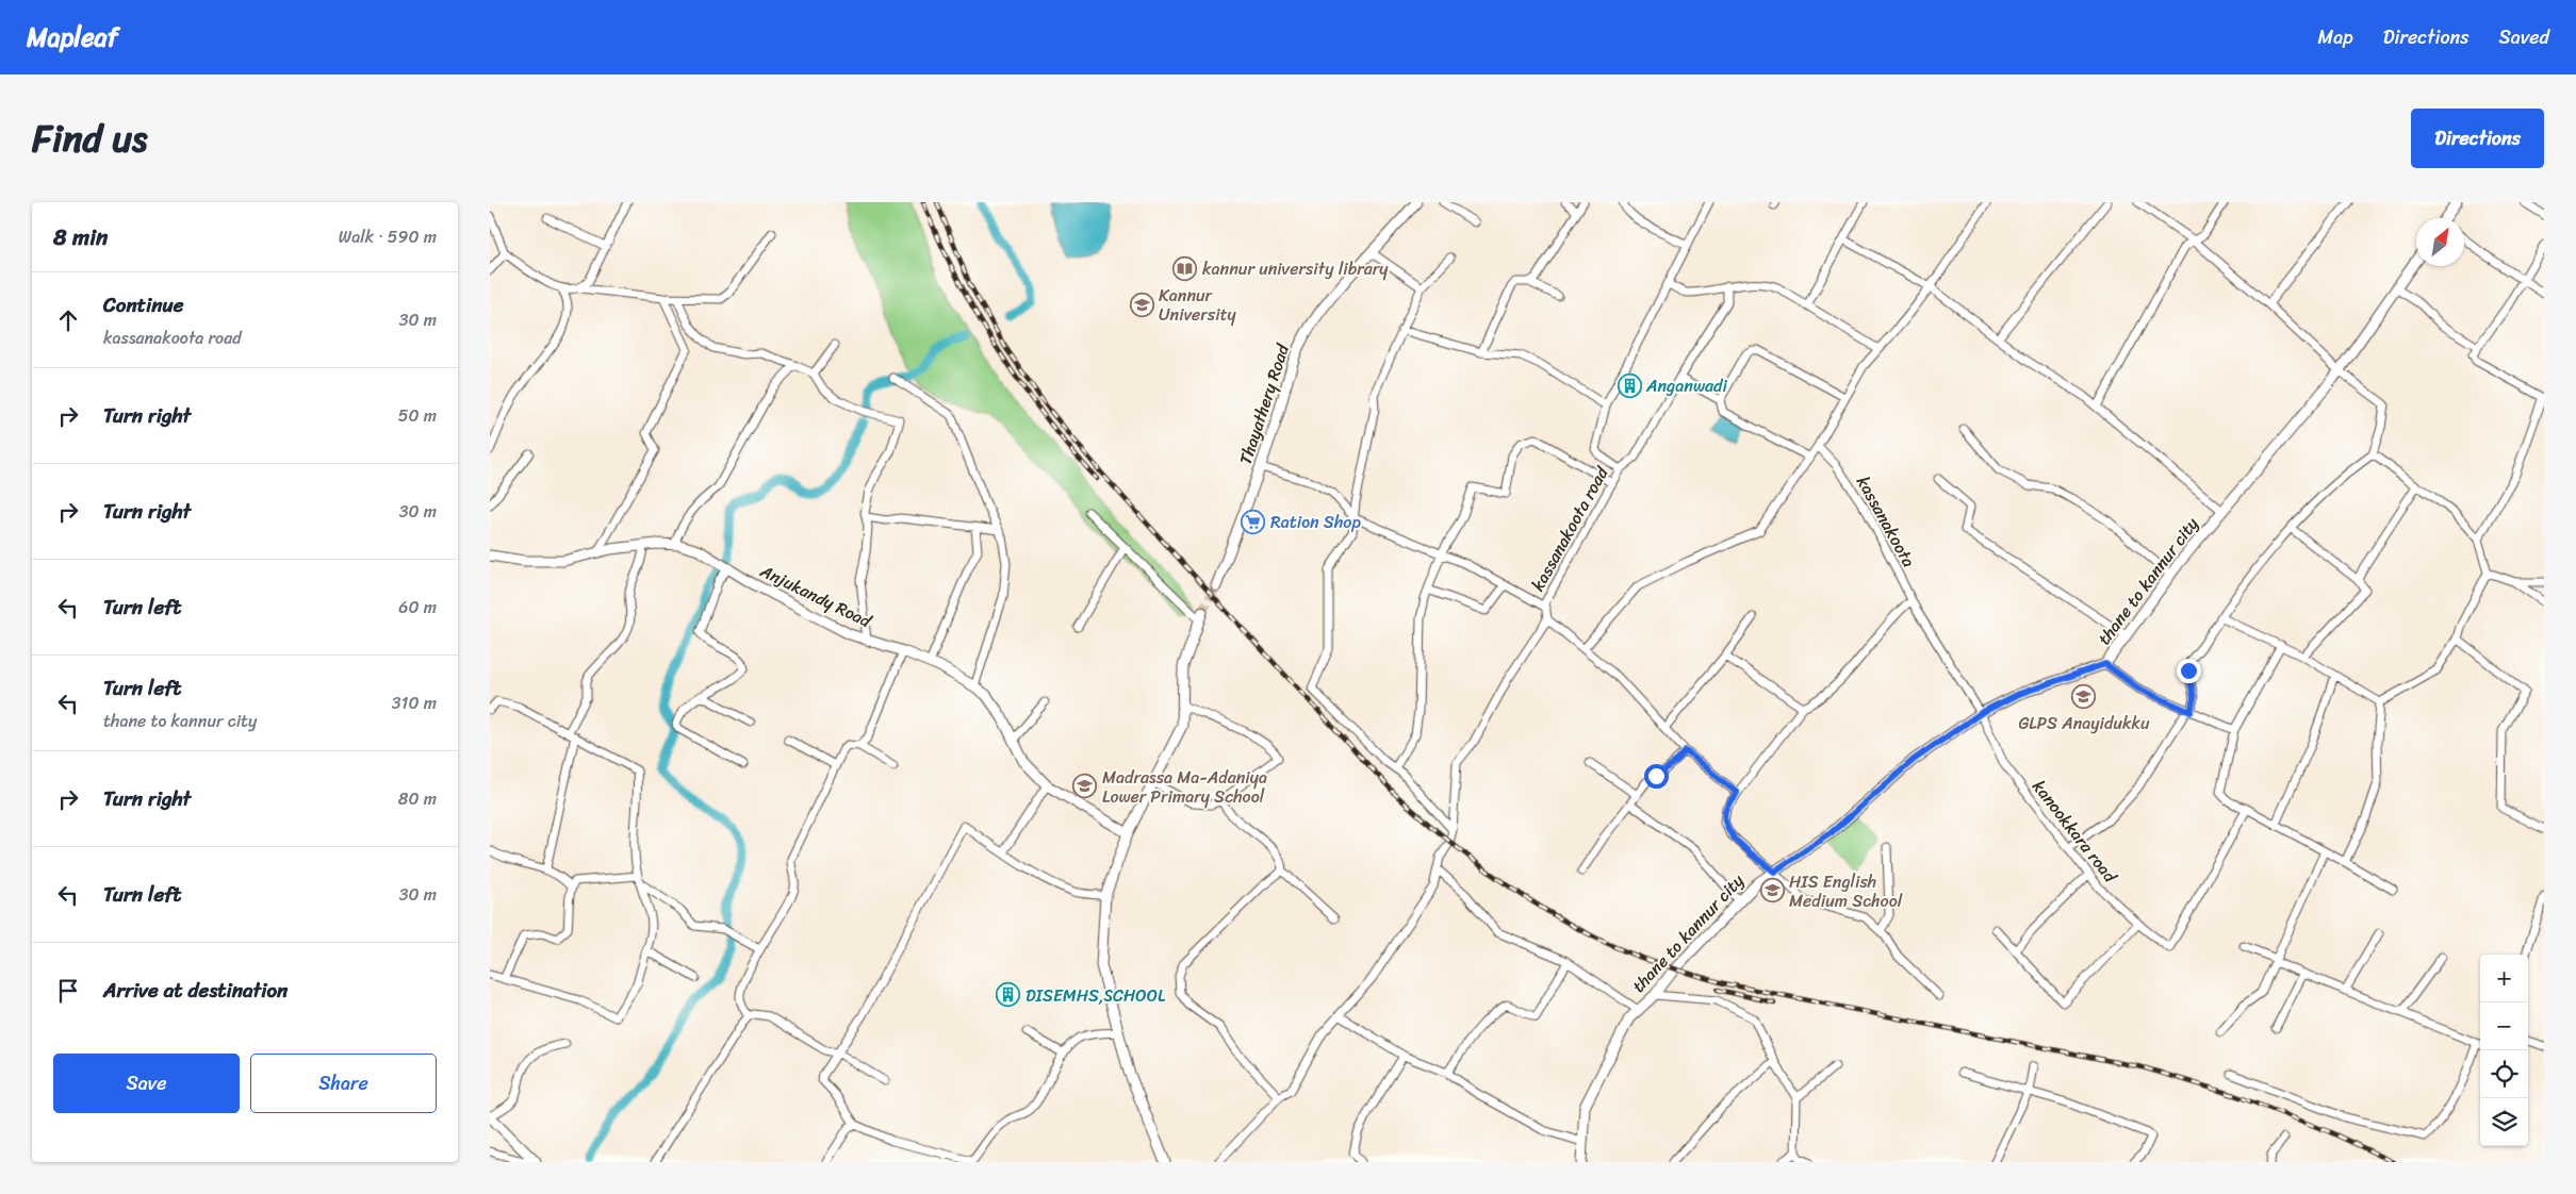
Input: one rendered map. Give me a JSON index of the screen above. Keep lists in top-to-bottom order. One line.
{"streets":{"street":["Thayathery Road","kassanakoota","kassanakoota road","thane to kannur city","Anjukandy Road","kanookkara road"]},"crossings":[["kassanakoota","thane to kannur city"],["kassanakoota","kanookkara road"],["thane to kannur city","kanookkara road"]],"places":{"library":["kannur university library"],"school or university":["Kannur University","GLPS Anayidukku","Madrassa Ma-Adaniya Lower Primary School","HIS English Medium School"],"building":["Anganwadi","DISEMHS,SCHOOL"],"supermarket":["Ration Shop"]},"north":"top right","page":{"header":"Mapleaf","nav":["Map","Directions","Saved"],"title":"Find us","buttons":["Directions",["Save","Share"]],"heading":["8 min","Walk · 590 m"],"list":[["Continue","kassanakoota road","30 m"],["Turn right","50 m"],["Turn right","30 m"],["Turn left","60 m"],["Turn left","thane to kannur city","310 m"],["Turn right","80 m"],["Turn left","30 m"],"Arrive at destination"],"map_buttons":["+","−"]}}
